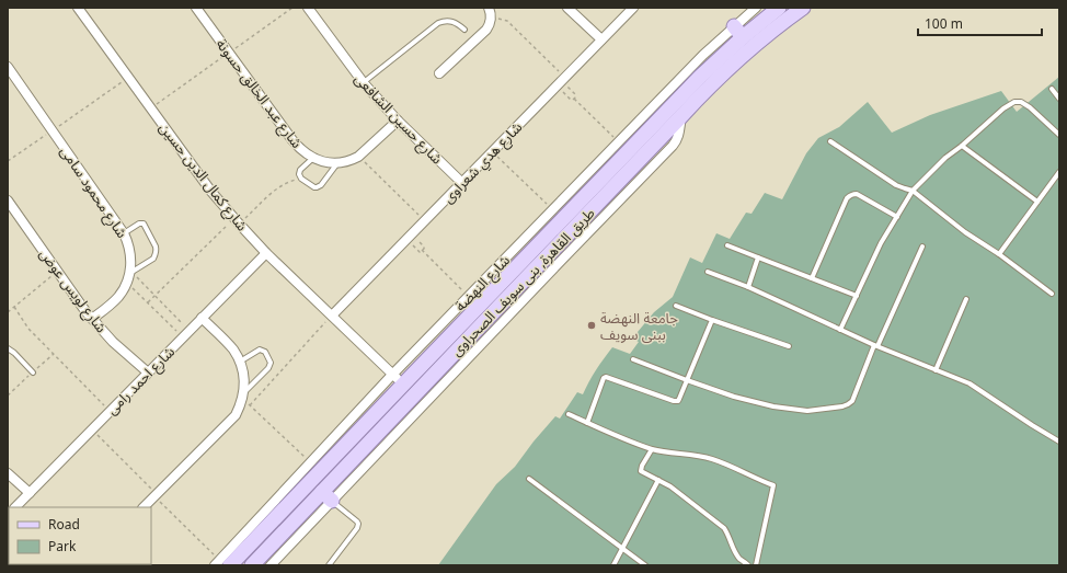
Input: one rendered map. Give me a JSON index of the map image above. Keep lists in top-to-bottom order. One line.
{"streets":{"main road":["طريق القاهرة, بنى سويف الصحراوى"],"street":["شارع عبد الخالق حسونة","شارع حسين الشافعى","شارع هدي شعراوى","شارع كمال الدين حسين","شارع محمود سامى","شارع النهضة","شارع لويس عوض","شارع احمد رامى"]},"crossings":[["شارع عبد الخالق حسونة","شارع حسين الشافعى"],["شارع حسين الشافعى","شارع هدي شعراوى"],["شارع هدي شعراوى","شارع كمال الدين حسين"],["شارع كمال الدين حسين","طريق القاهرة, بنى سويف الصحراوى"],["شارع كمال الدين حسين","شارع النهضة"],["شارع كمال الدين حسين","شارع احمد رامى"],["شارع محمود سامى","شارع لويس عوض"],["طريق القاهرة, بنى سويف الصحراوى","شارع النهضة"],["شارع لويس عوض","شارع احمد رامى"]],"places":["جامعة النهضة ببنى سويف"],"legend":["Road","Park"],"scale_bar":"100 m"}
